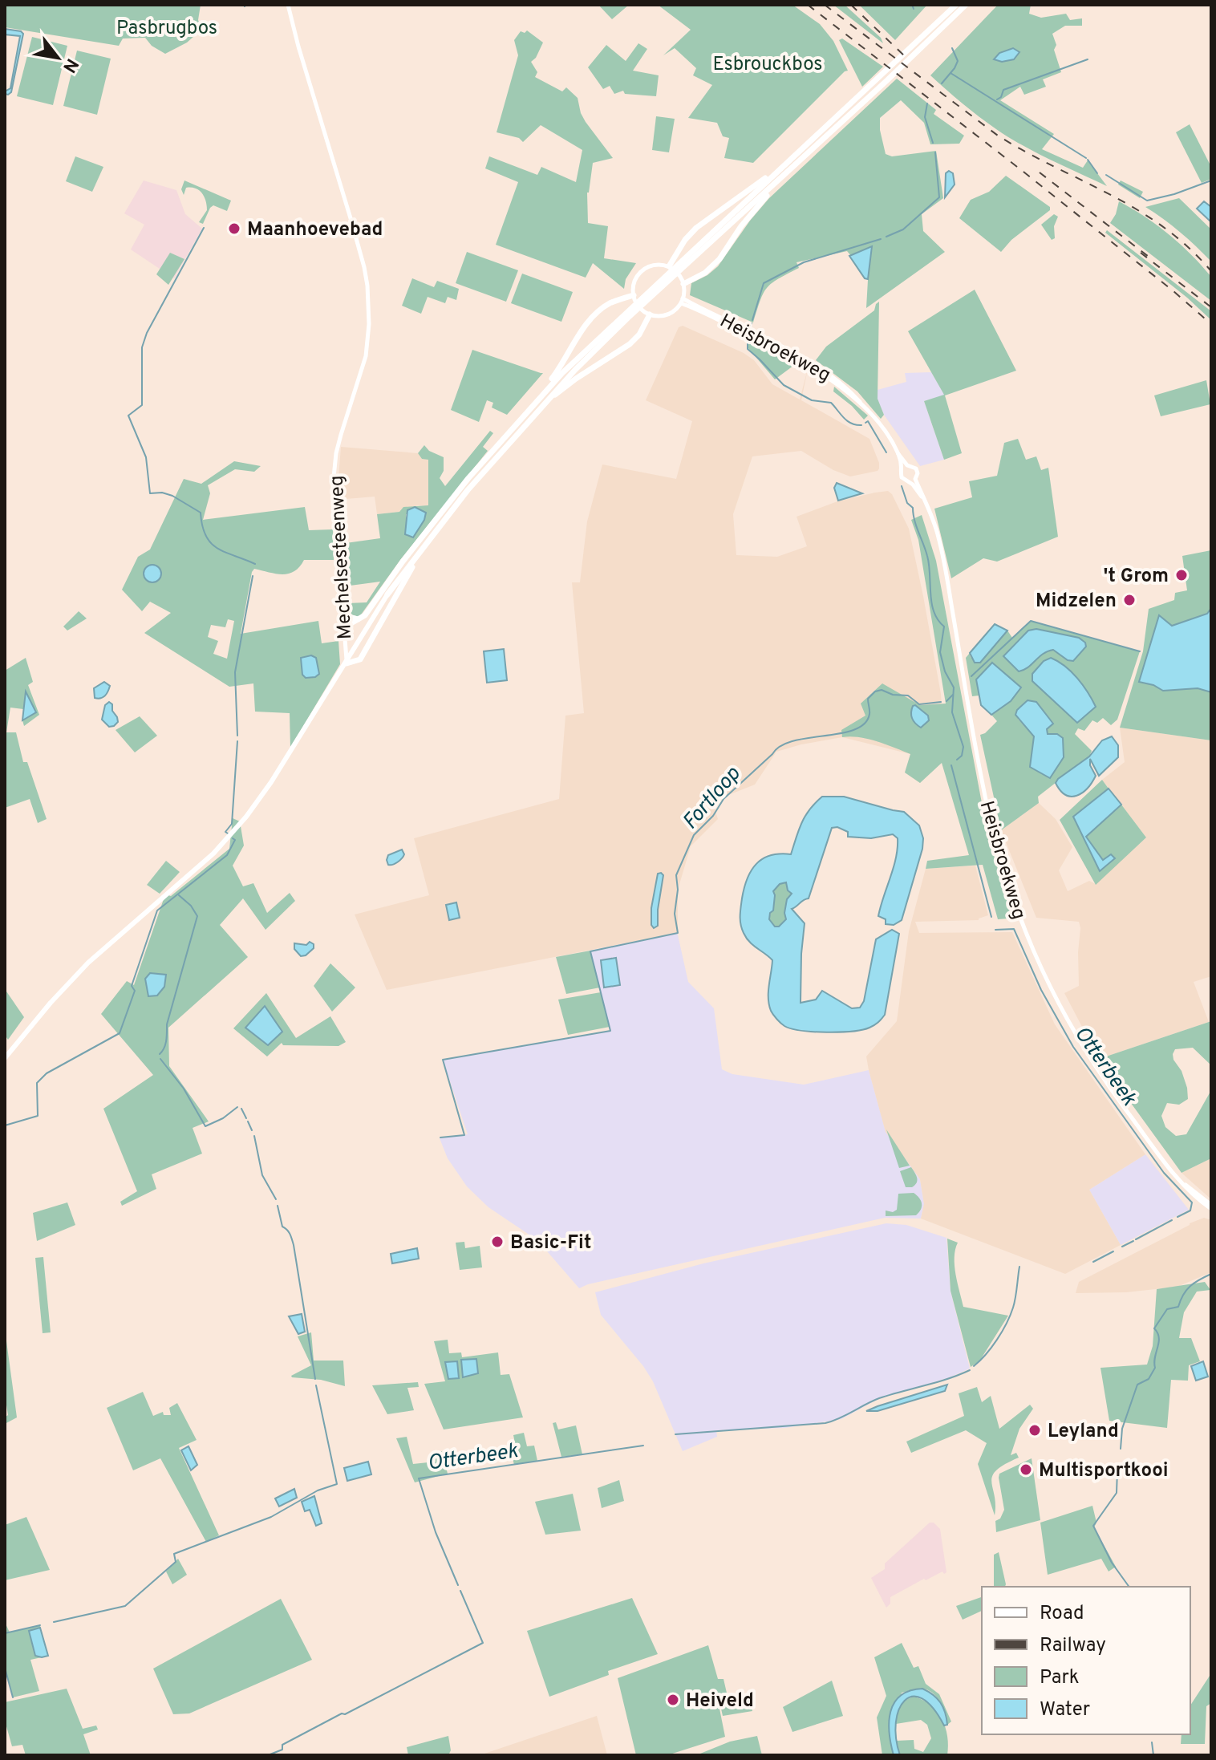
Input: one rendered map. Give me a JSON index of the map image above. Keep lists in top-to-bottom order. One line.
{"streets":{"main road":["Heisbroekweg","Mechelsesteenweg"]},"water":["Fortloop","Otterbeek"],"parks":["Pasbrugbos","Esbrouckbos"],"places":["Maanhoevebad","'t Grom","Midzelen","Basic-Fit","Leyland","Multisportkooi","Heiveld"],"legend":["Road","Railway","Park","Water"],"north":"bottom right"}
